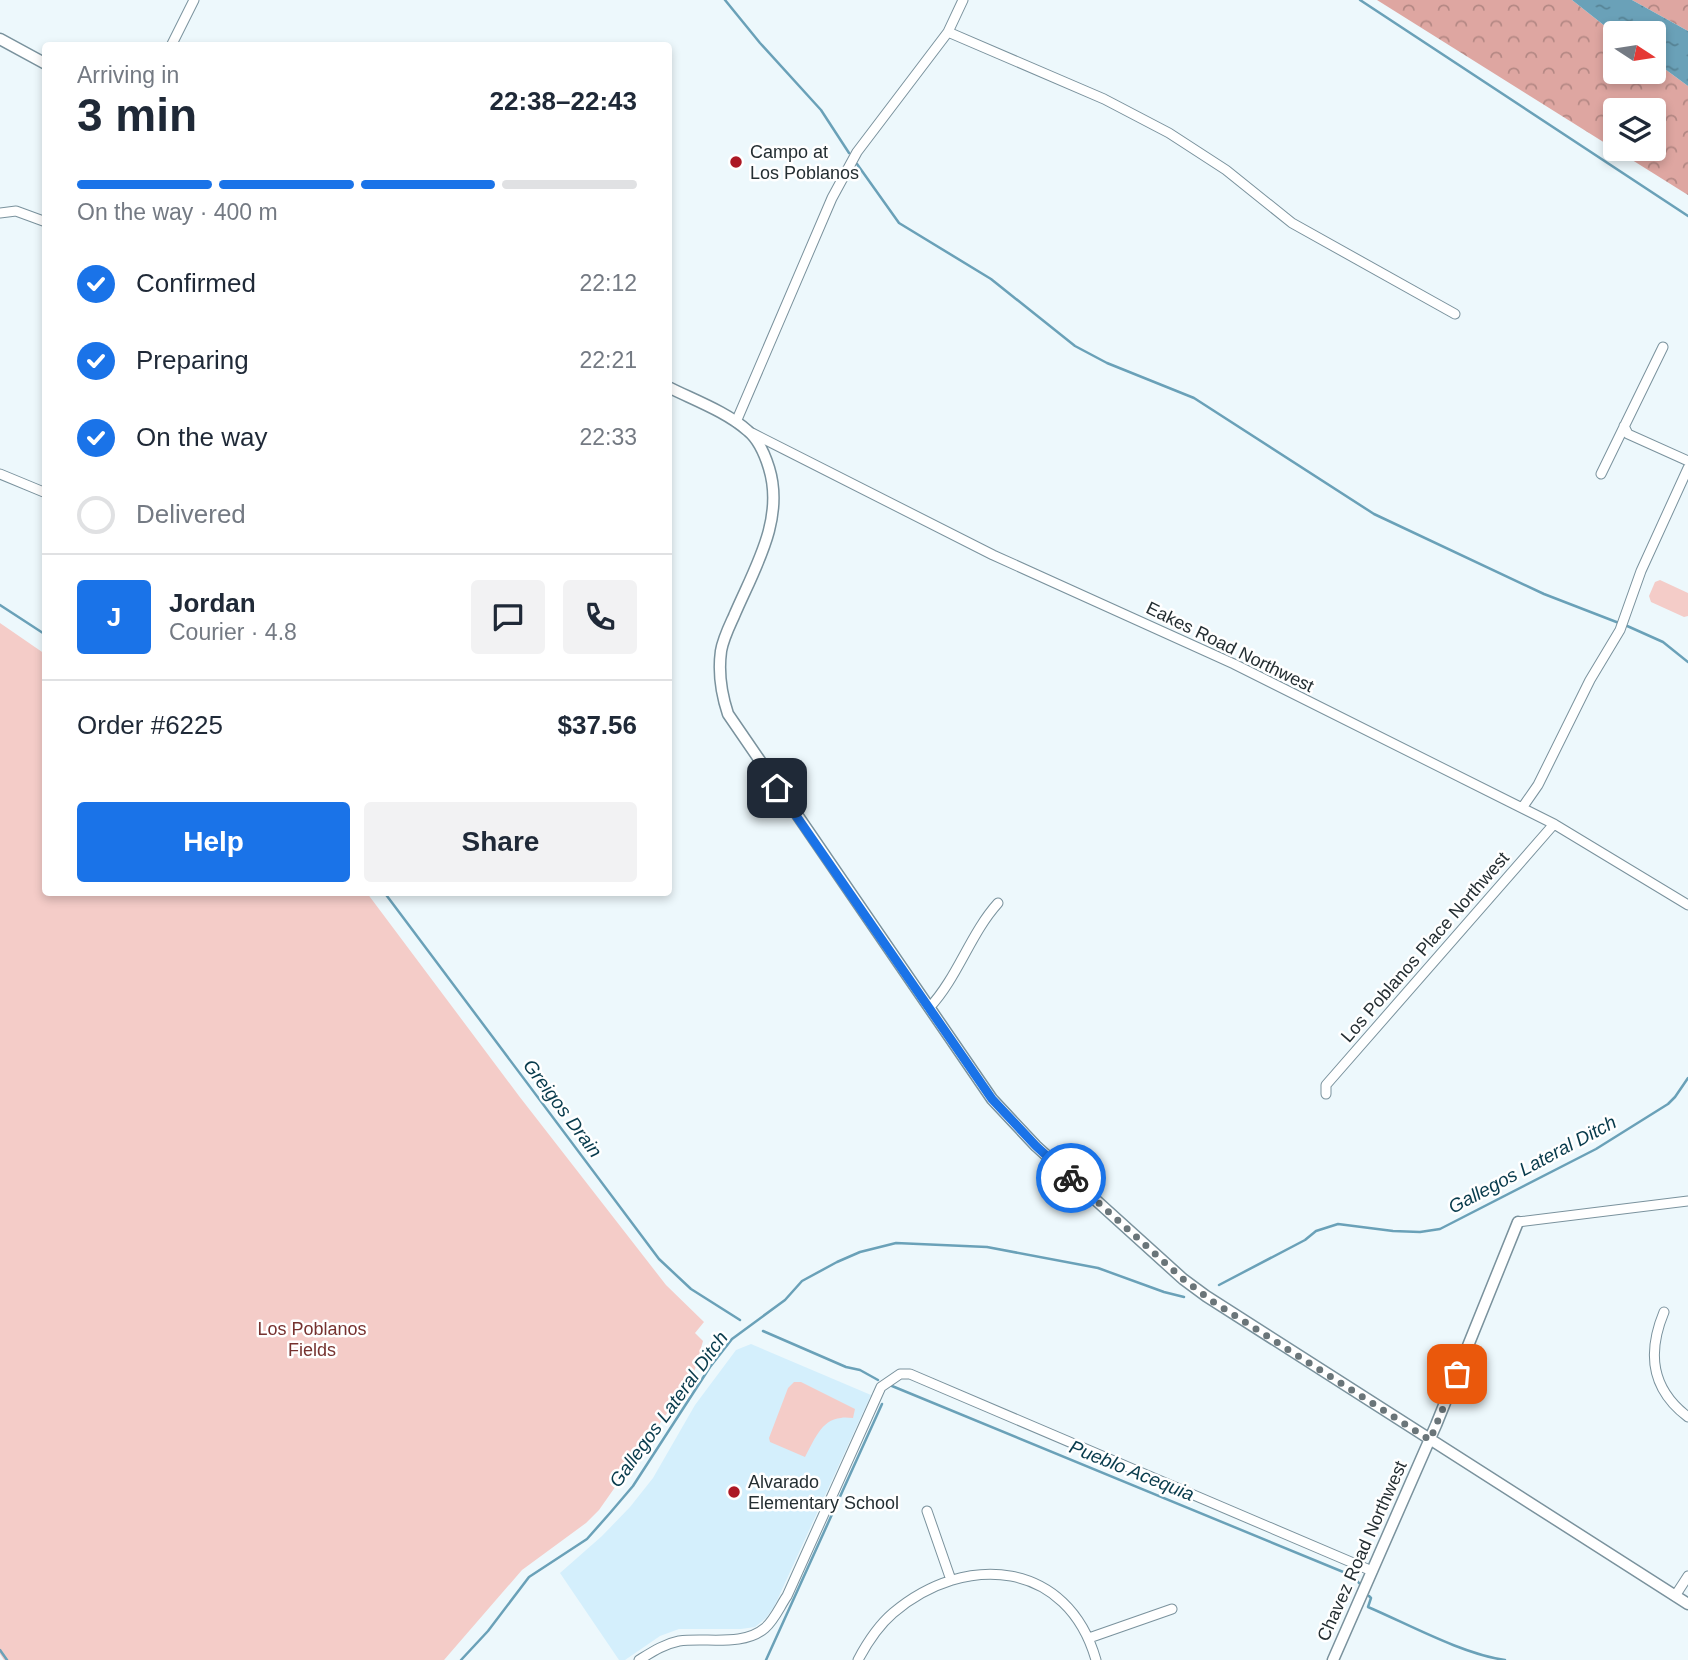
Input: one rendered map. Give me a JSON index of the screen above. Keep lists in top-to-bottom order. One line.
{"streets":{"street":["Eakes Road Northwest","Los Poblanos Place Northwest","Chavez Road Northwest"]},"crossings":[["Eakes Road Northwest","Los Poblanos Place Northwest"]],"water":["Greigos Drain","Gallegos Lateral Ditch","Pueblo Acequia"],"parks":["Los Poblanos Fields"],"places":["Campo at Los Poblanos","Alvarado Elementary School"],"north":"right","page":{"heading":["3 min","Arriving in","22:38–22:43"],"panel":["Jordan","Courier · 4.8","Order #6225","$37.56"],"bar":"On the way · 400 m","list":[["Confirmed","22:12"],["Preparing","22:21"],["On the way","22:33"],"Delivered"],"round":"J","buttons":["Help","Share"]}}
